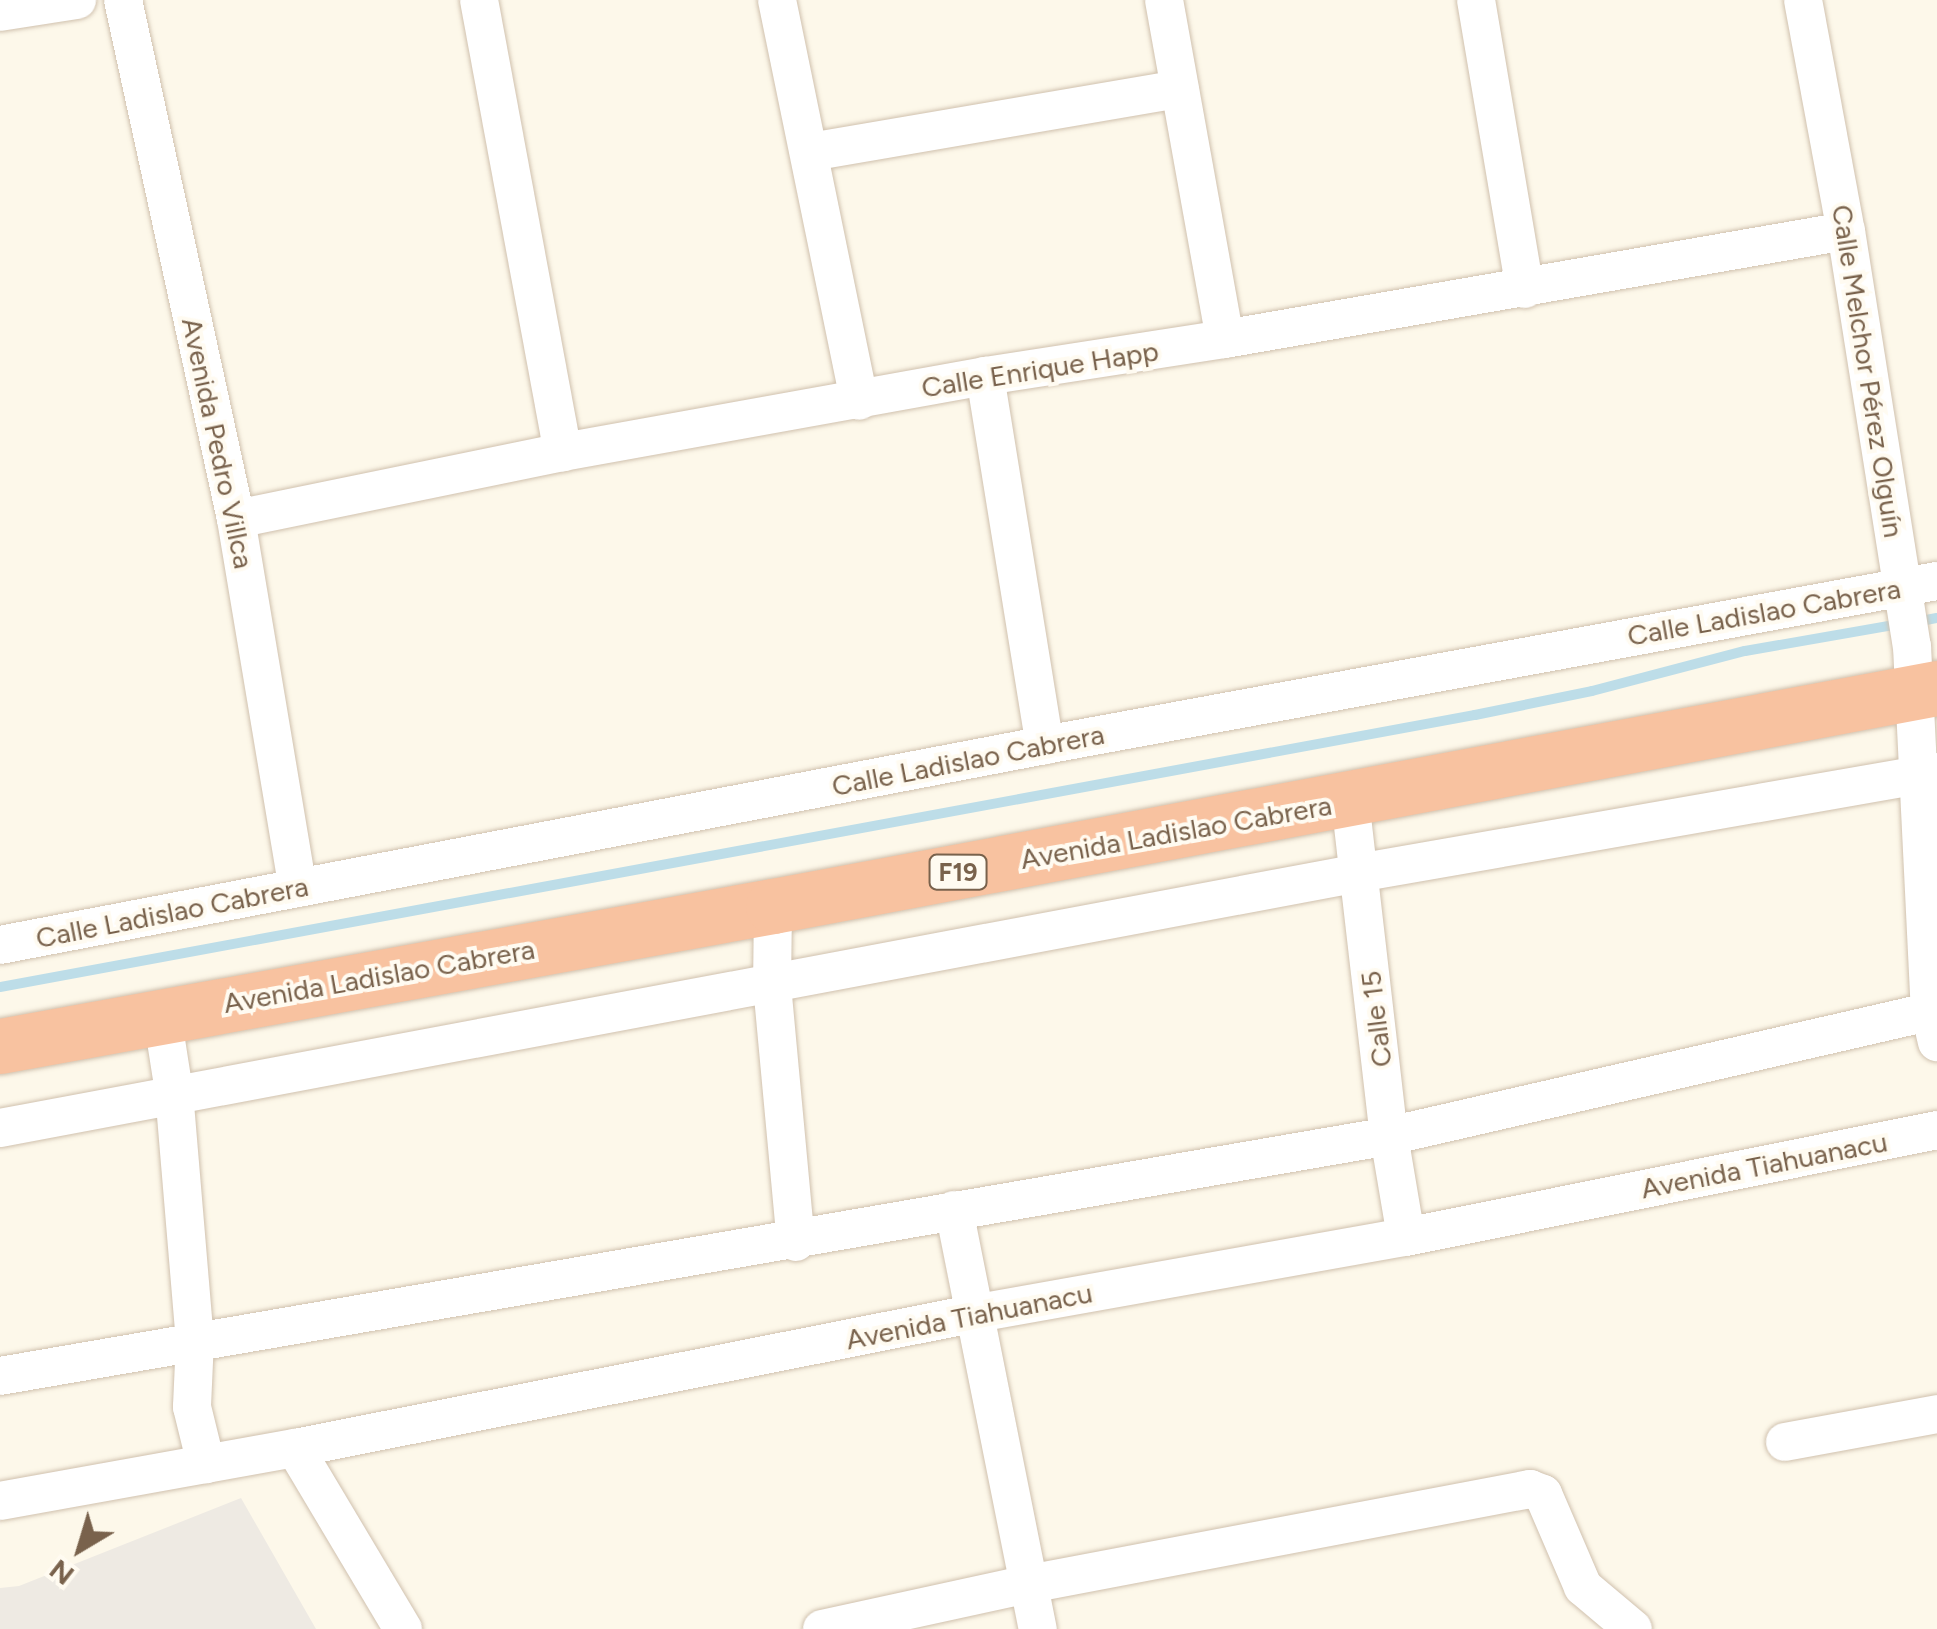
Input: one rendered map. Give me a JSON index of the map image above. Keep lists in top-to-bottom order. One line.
{"streets":{"highway":["Avenida Ladislao Cabrera","F19"],"street":["Calle Enrique Happ","Calle Melchor Pérez Olguín","Avenida Pedro Villca","Calle Ladislao Cabrera","Calle 15","Avenida Tiahuanacu"]},"crossings":[["Calle Enrique Happ","Calle Melchor Pérez Olguín"],["Calle Enrique Happ","Avenida Pedro Villca"],["Calle Melchor Pérez Olguín","Calle Ladislao Cabrera"],["Calle Melchor Pérez Olguín","Avenida Ladislao Cabrera"],["Avenida Pedro Villca","Calle Ladislao Cabrera"],["Calle Ladislao Cabrera","Avenida Ladislao Cabrera"],["Avenida Ladislao Cabrera","Calle 15"],["Calle 15","Avenida Tiahuanacu"]],"north":"bottom left"}
